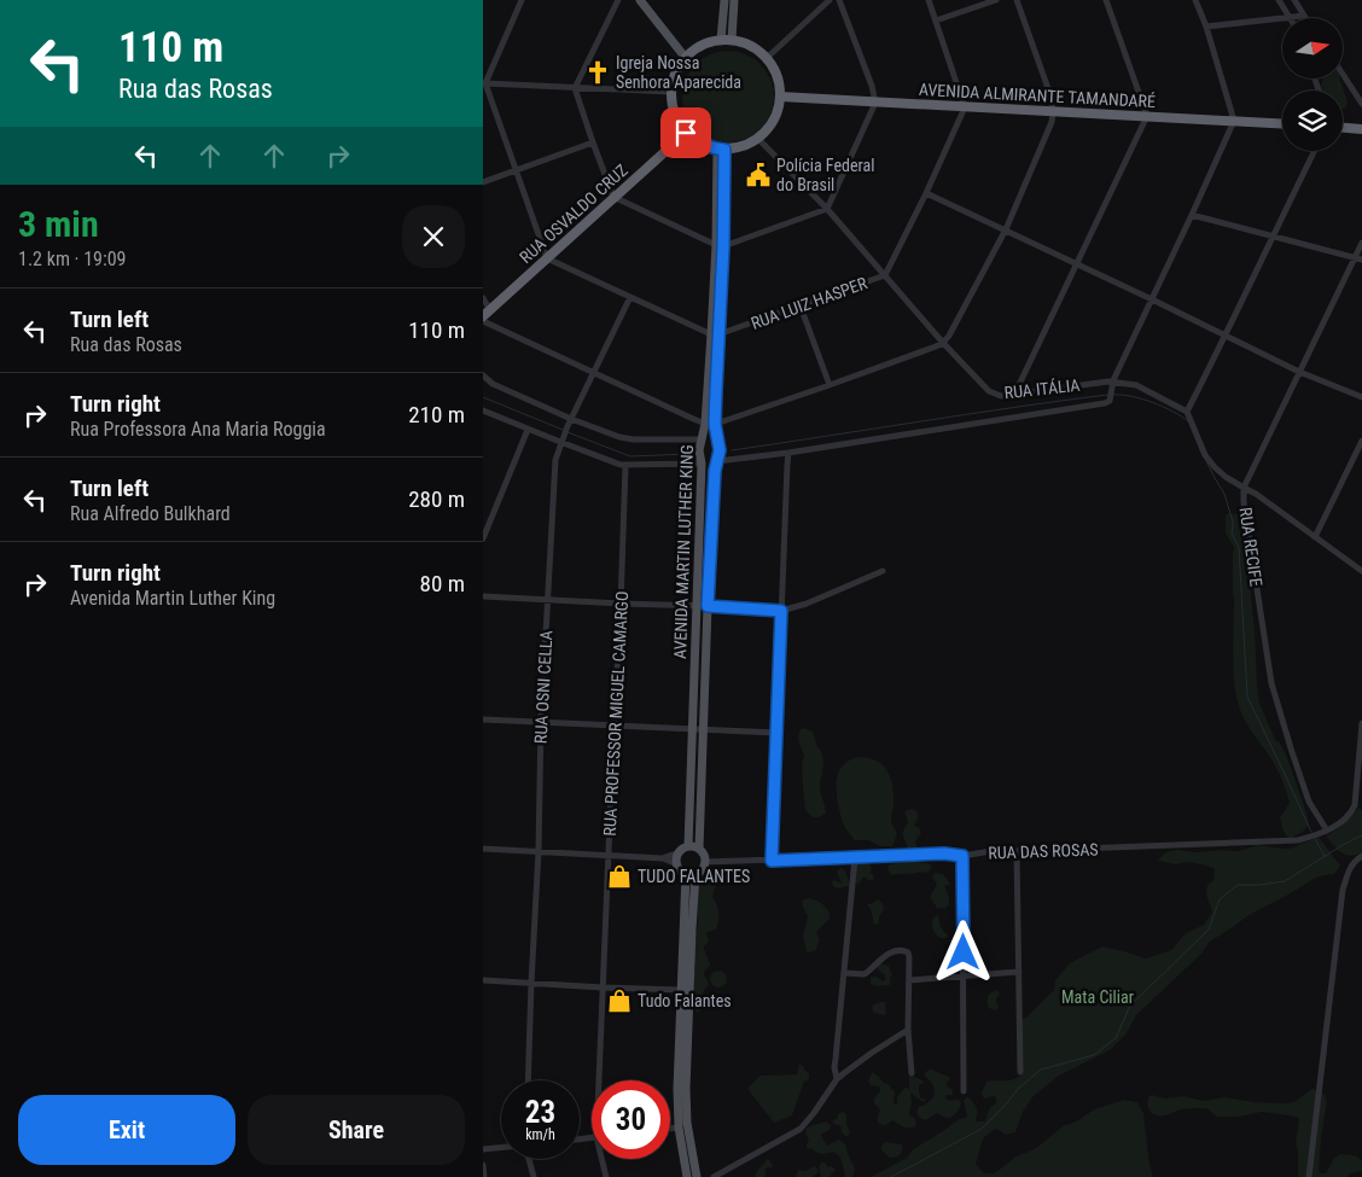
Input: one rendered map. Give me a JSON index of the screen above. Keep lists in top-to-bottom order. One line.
{"streets":{"highway":["AVENIDA ALMIRANTE TAMANDARÉ","RUA OSVALDO CRUZ"],"main road":["AVENIDA MARTIN LUTHER KING"],"street":["RUA LUIZ HASPER","RUA ITÁLIA","RUA RECIFE","RUA OSNI CELLA","RUA PROFESSOR MIGUEL CAMARGO","RUA DAS ROSAS"]},"crossings":[["AVENIDA ALMIRANTE TAMANDARÉ","RUA OSVALDO CRUZ"],["AVENIDA ALMIRANTE TAMANDARÉ","RUA LUIZ HASPER"],["AVENIDA ALMIRANTE TAMANDARÉ","RUA ITÁLIA"],["AVENIDA ALMIRANTE TAMANDARÉ","AVENIDA MARTIN LUTHER KING"],["RUA OSVALDO CRUZ","RUA ITÁLIA"],["RUA OSVALDO CRUZ","AVENIDA MARTIN LUTHER KING"],["RUA LUIZ HASPER","RUA ITÁLIA"],["RUA LUIZ HASPER","AVENIDA MARTIN LUTHER KING"],["RUA ITÁLIA","AVENIDA MARTIN LUTHER KING"],["RUA RECIFE","RUA DAS ROSAS"],["AVENIDA MARTIN LUTHER KING","RUA DAS ROSAS"]],"parks":["Mata Ciliar"],"places":{"church":["Igreja Nossa Senhora Aparecida"],"public building":["Polícia Federal do Brasil"],"shop":["TUDO FALANTES","Tudo Falantes"]},"north":"right","page":{"turn":["110 m","Rua das Rosas"],"heading":["3 min","1.2 km · 19:09"],"list":[{"name":"Turn left","note":"Rua das Rosas","value":"110 m"},{"name":"Turn right","note":"Rua Professora Ana Maria Roggia","value":"210 m"},{"name":"Turn left","note":"Rua Alfredo Bulkhard","value":"280 m"},{"name":"Turn right","note":"Avenida Martin Luther King","value":"80 m"}],"speed":"23 km/h","limit":"30","buttons":["Exit","Share"]}}
